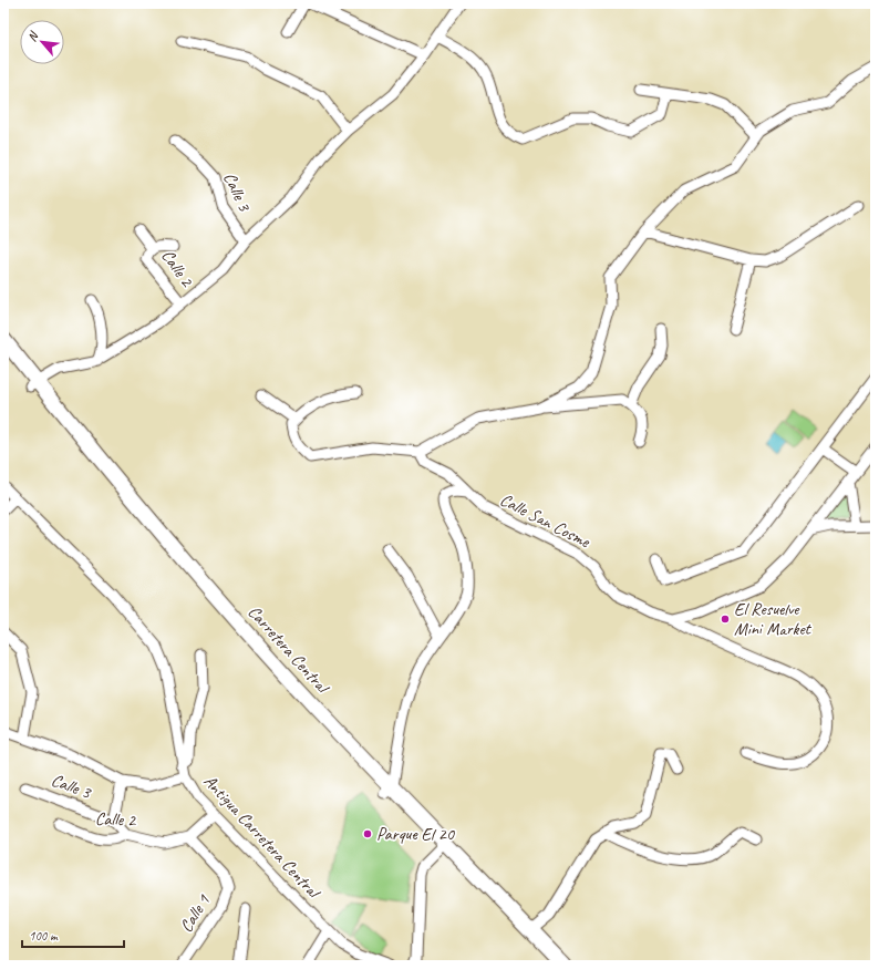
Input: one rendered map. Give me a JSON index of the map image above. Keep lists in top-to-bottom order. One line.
{"streets":{"highway":["Carretera Central"],"street":["Calle 3","Calle 2","Calle San Cosme","Antigua Carretera Central","Calle 1"]},"crossings":[["Calle 3","Calle 2"],["Calle 2","Antigua Carretera Central"],["Calle 2","Calle 1"]],"places":["El Resuelve Mini Market","Parque El 20"],"scale_bar":"100 m","north":"top left"}
